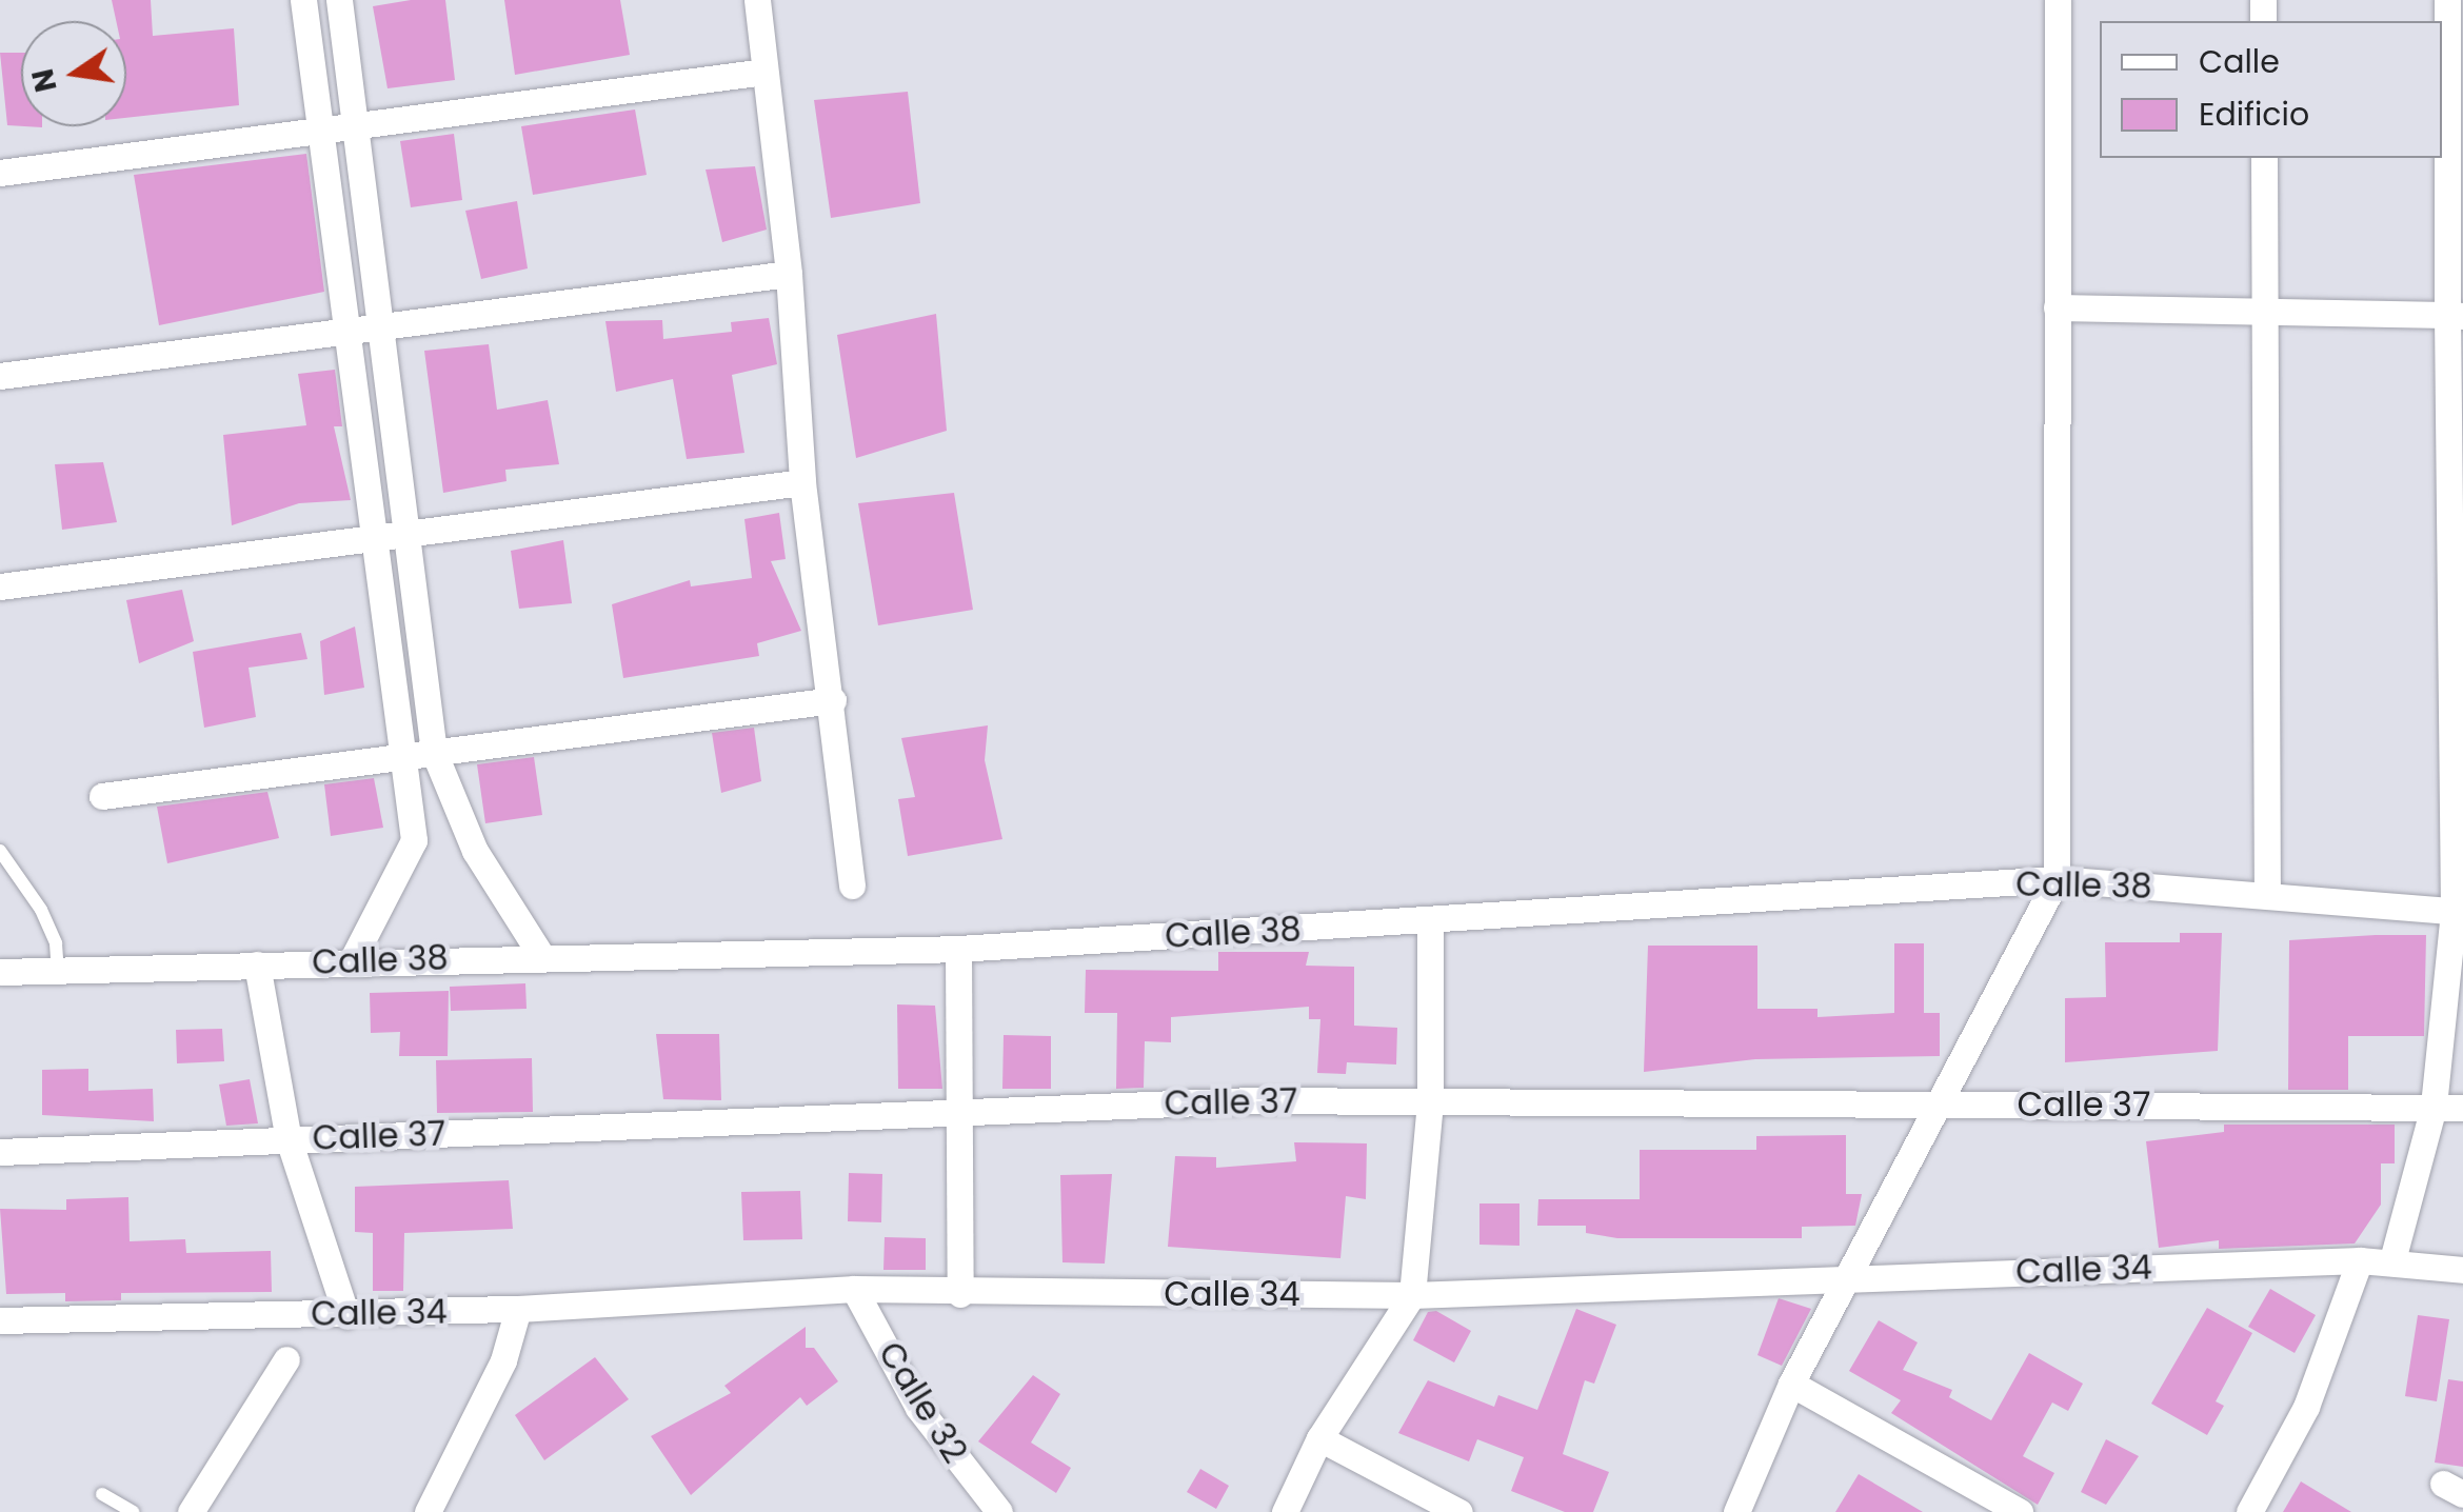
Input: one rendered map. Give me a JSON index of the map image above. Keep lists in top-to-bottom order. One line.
{"streets":{"street":["Calle 38","Calle 37","Calle 34","Calle 32"]},"crossings":[["Calle 34","Calle 32"]],"legend":["Calle","Edificio"],"north":"left"}
